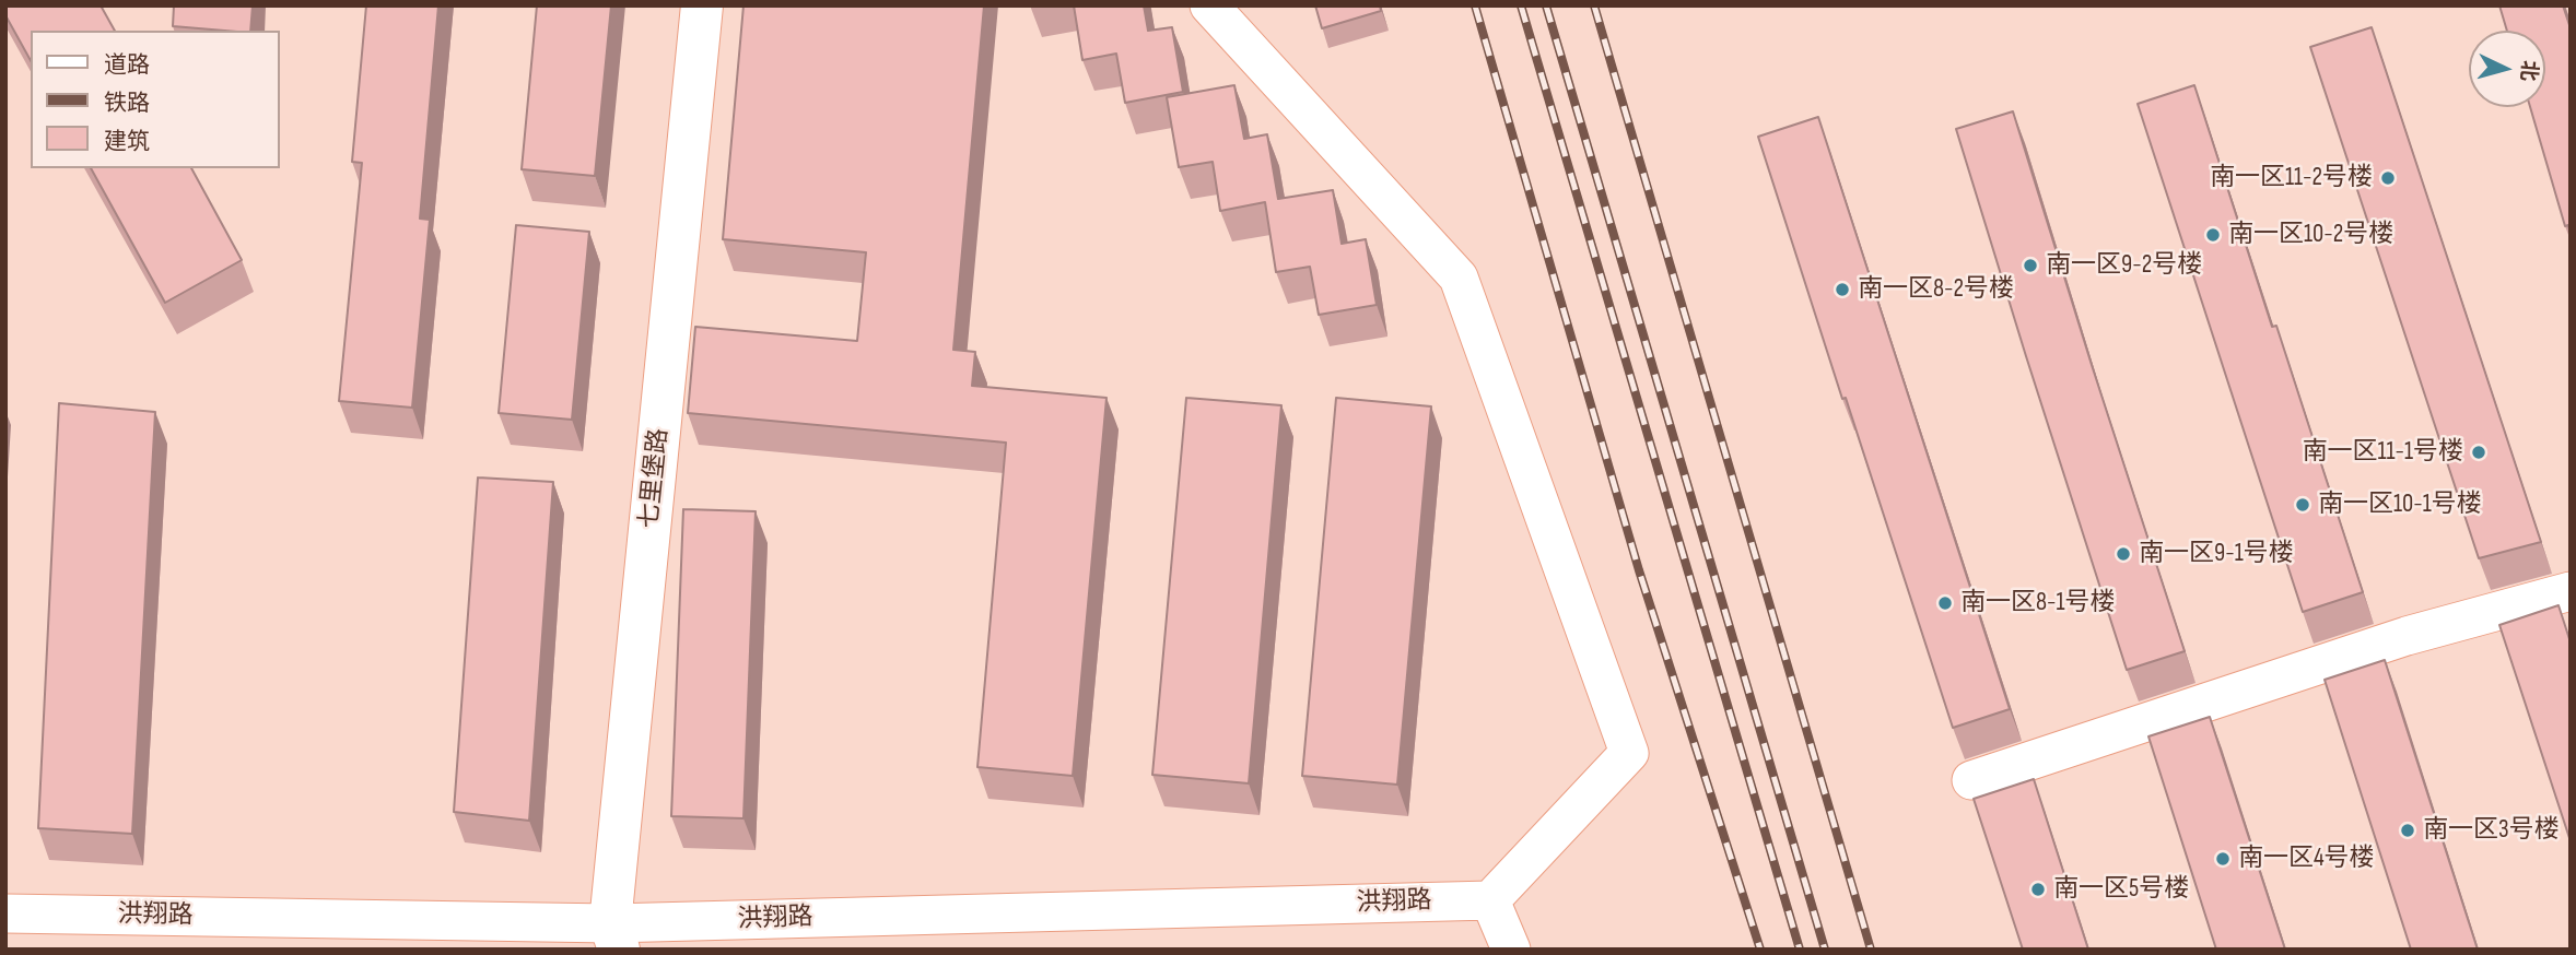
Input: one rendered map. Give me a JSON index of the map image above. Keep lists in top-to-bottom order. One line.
{"streets":{"main road":["七里堡路"],"street":["洪翔路"]},"crossings":[["七里堡路","洪翔路"]],"places":["南一区11-2号楼","南一区10-2号楼","南一区9-2号楼","南一区8-2号楼","南一区11-1号楼","南一区10-1号楼","南一区9-1号楼","南一区8-1号楼","南一区3号楼","南一区4号楼","南一区5号楼"],"legend":["道路","铁路","建筑"],"north":"right"}
